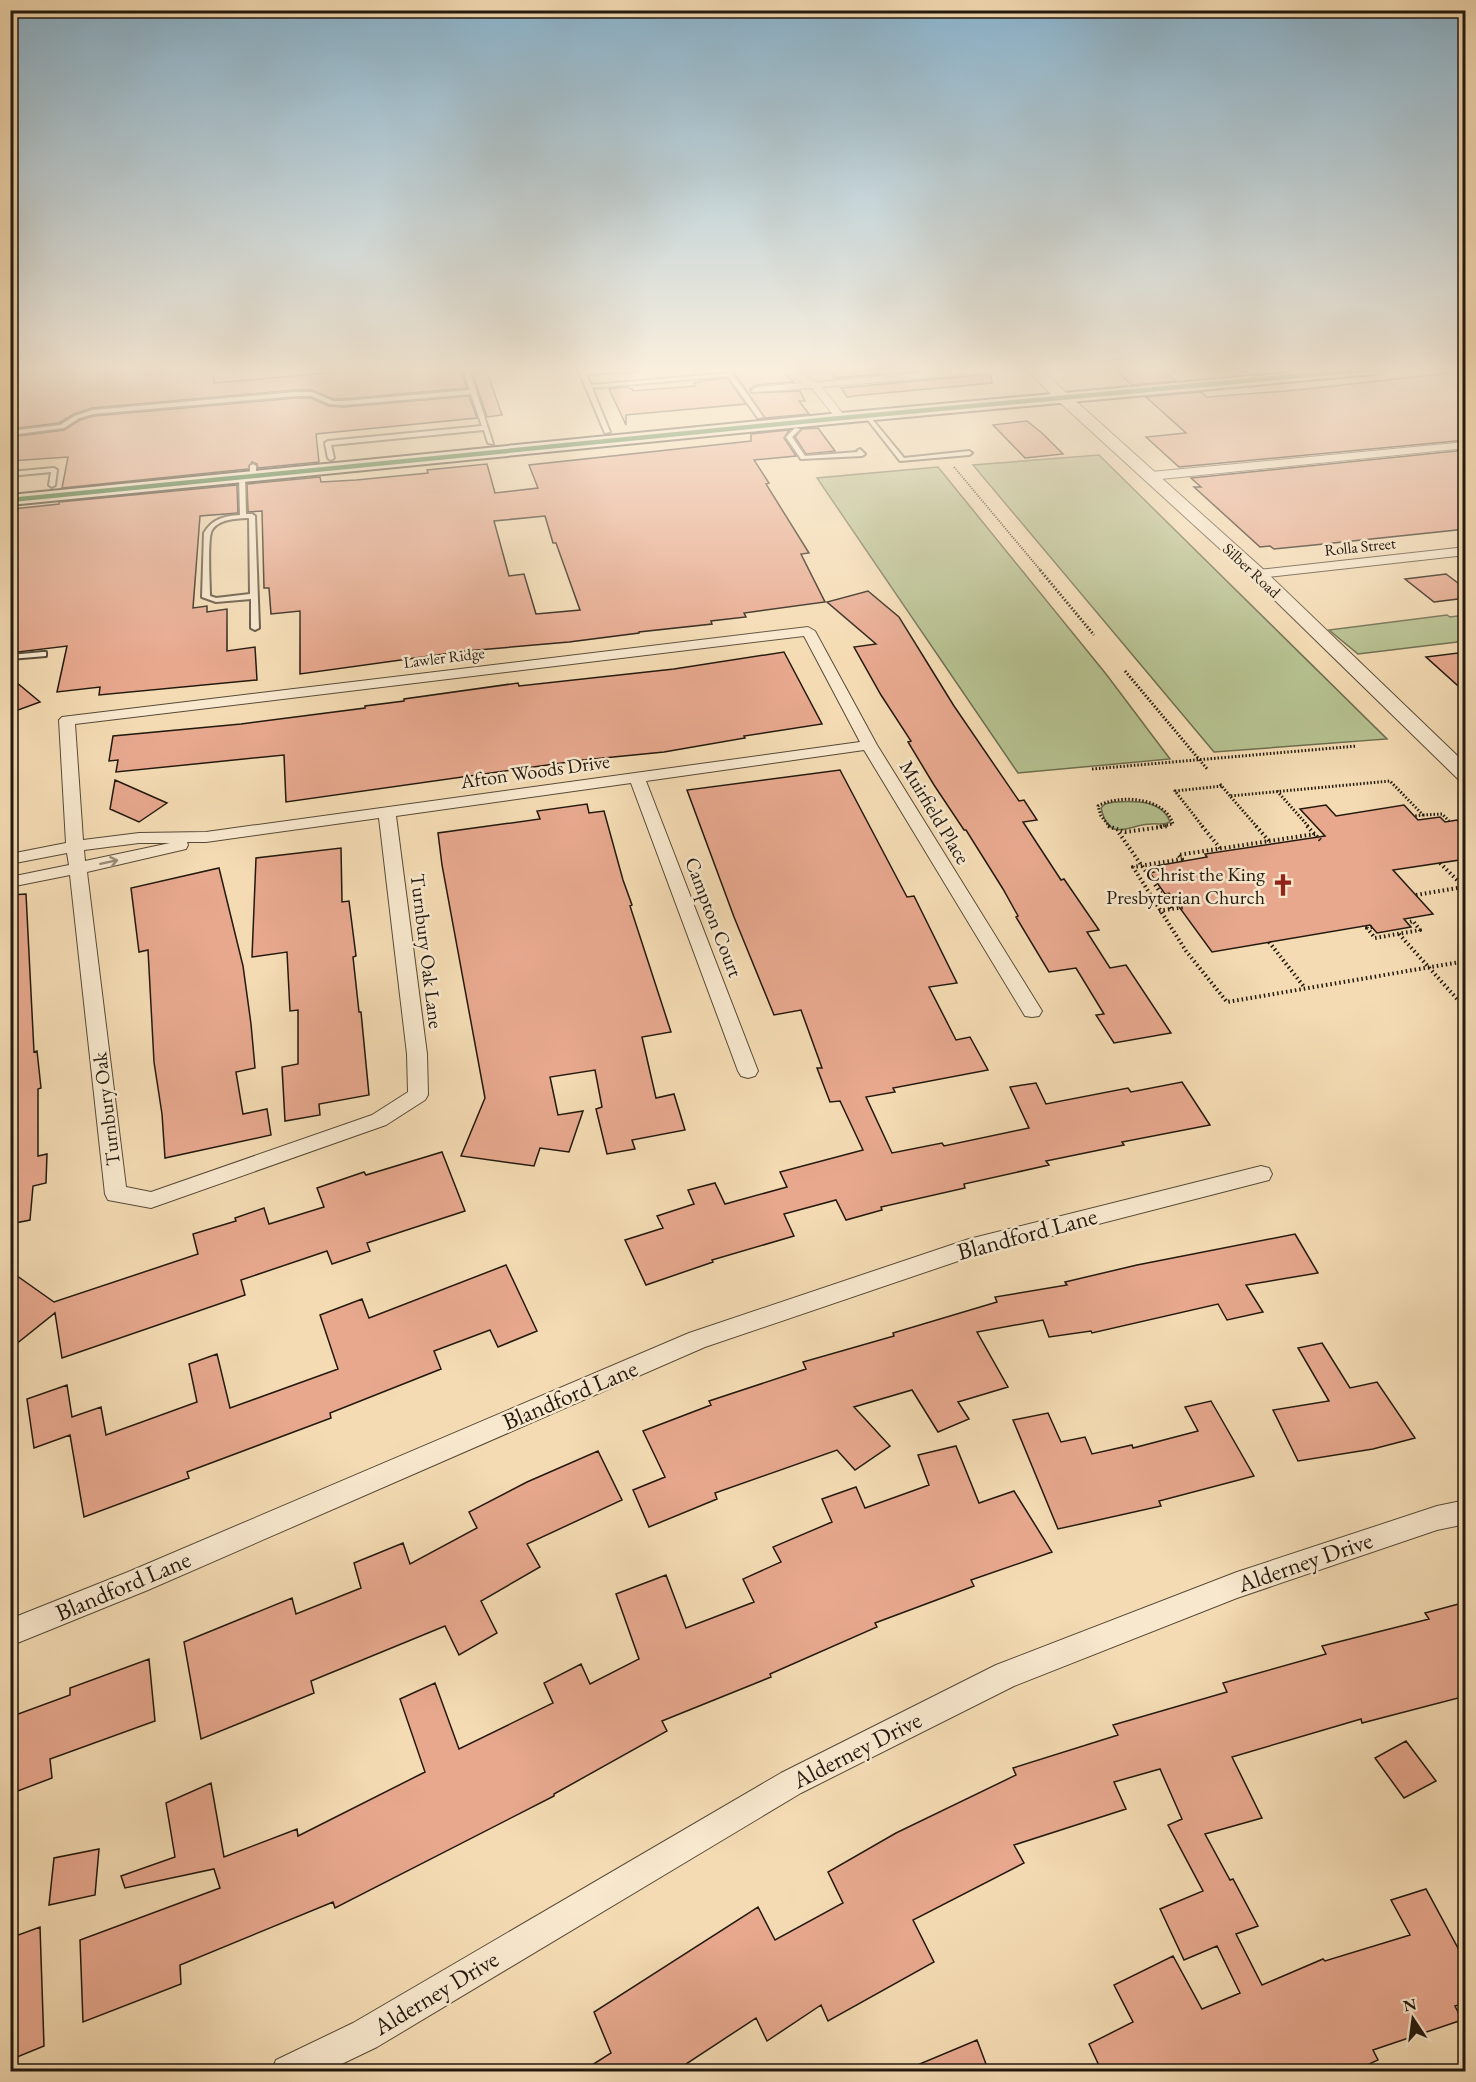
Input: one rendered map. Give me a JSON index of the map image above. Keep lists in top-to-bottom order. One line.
{"streets":{"street":["Rolla Street","Silber Road","Lawler Ridge","Afton Woods Drive","Muirfield Place","Campton Court","Turnbury Oak Lane","Turnbury Oak","Blandford Lane","Alderney Drive"]},"crossings":[["Rolla Street","Silber Road"],["Lawler Ridge","Muirfield Place"],["Lawler Ridge","Turnbury Oak"],["Afton Woods Drive","Muirfield Place"],["Afton Woods Drive","Campton Court"],["Afton Woods Drive","Turnbury Oak Lane"],["Afton Woods Drive","Turnbury Oak"],["Turnbury Oak Lane","Turnbury Oak"]],"places":{"church":["Christ the King Presbyterian Church"]},"north":"top"}
